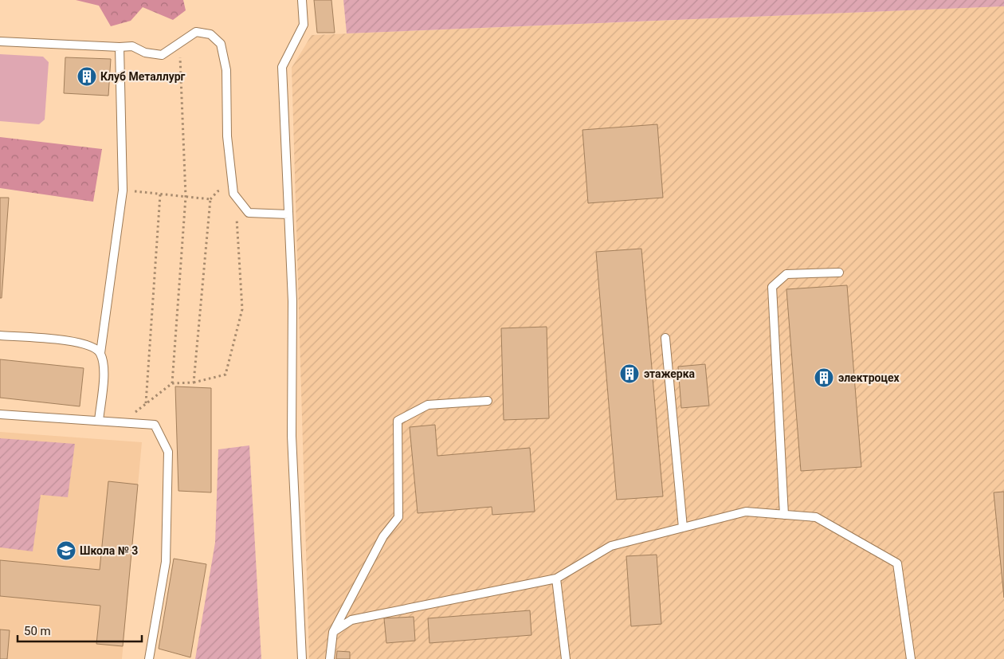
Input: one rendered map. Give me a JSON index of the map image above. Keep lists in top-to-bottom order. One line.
{"places":{"building":["Клуб Металлург","этажерка","электроцех"],"school or university":["Школа № 3"]},"scale_bar":"50 m"}
